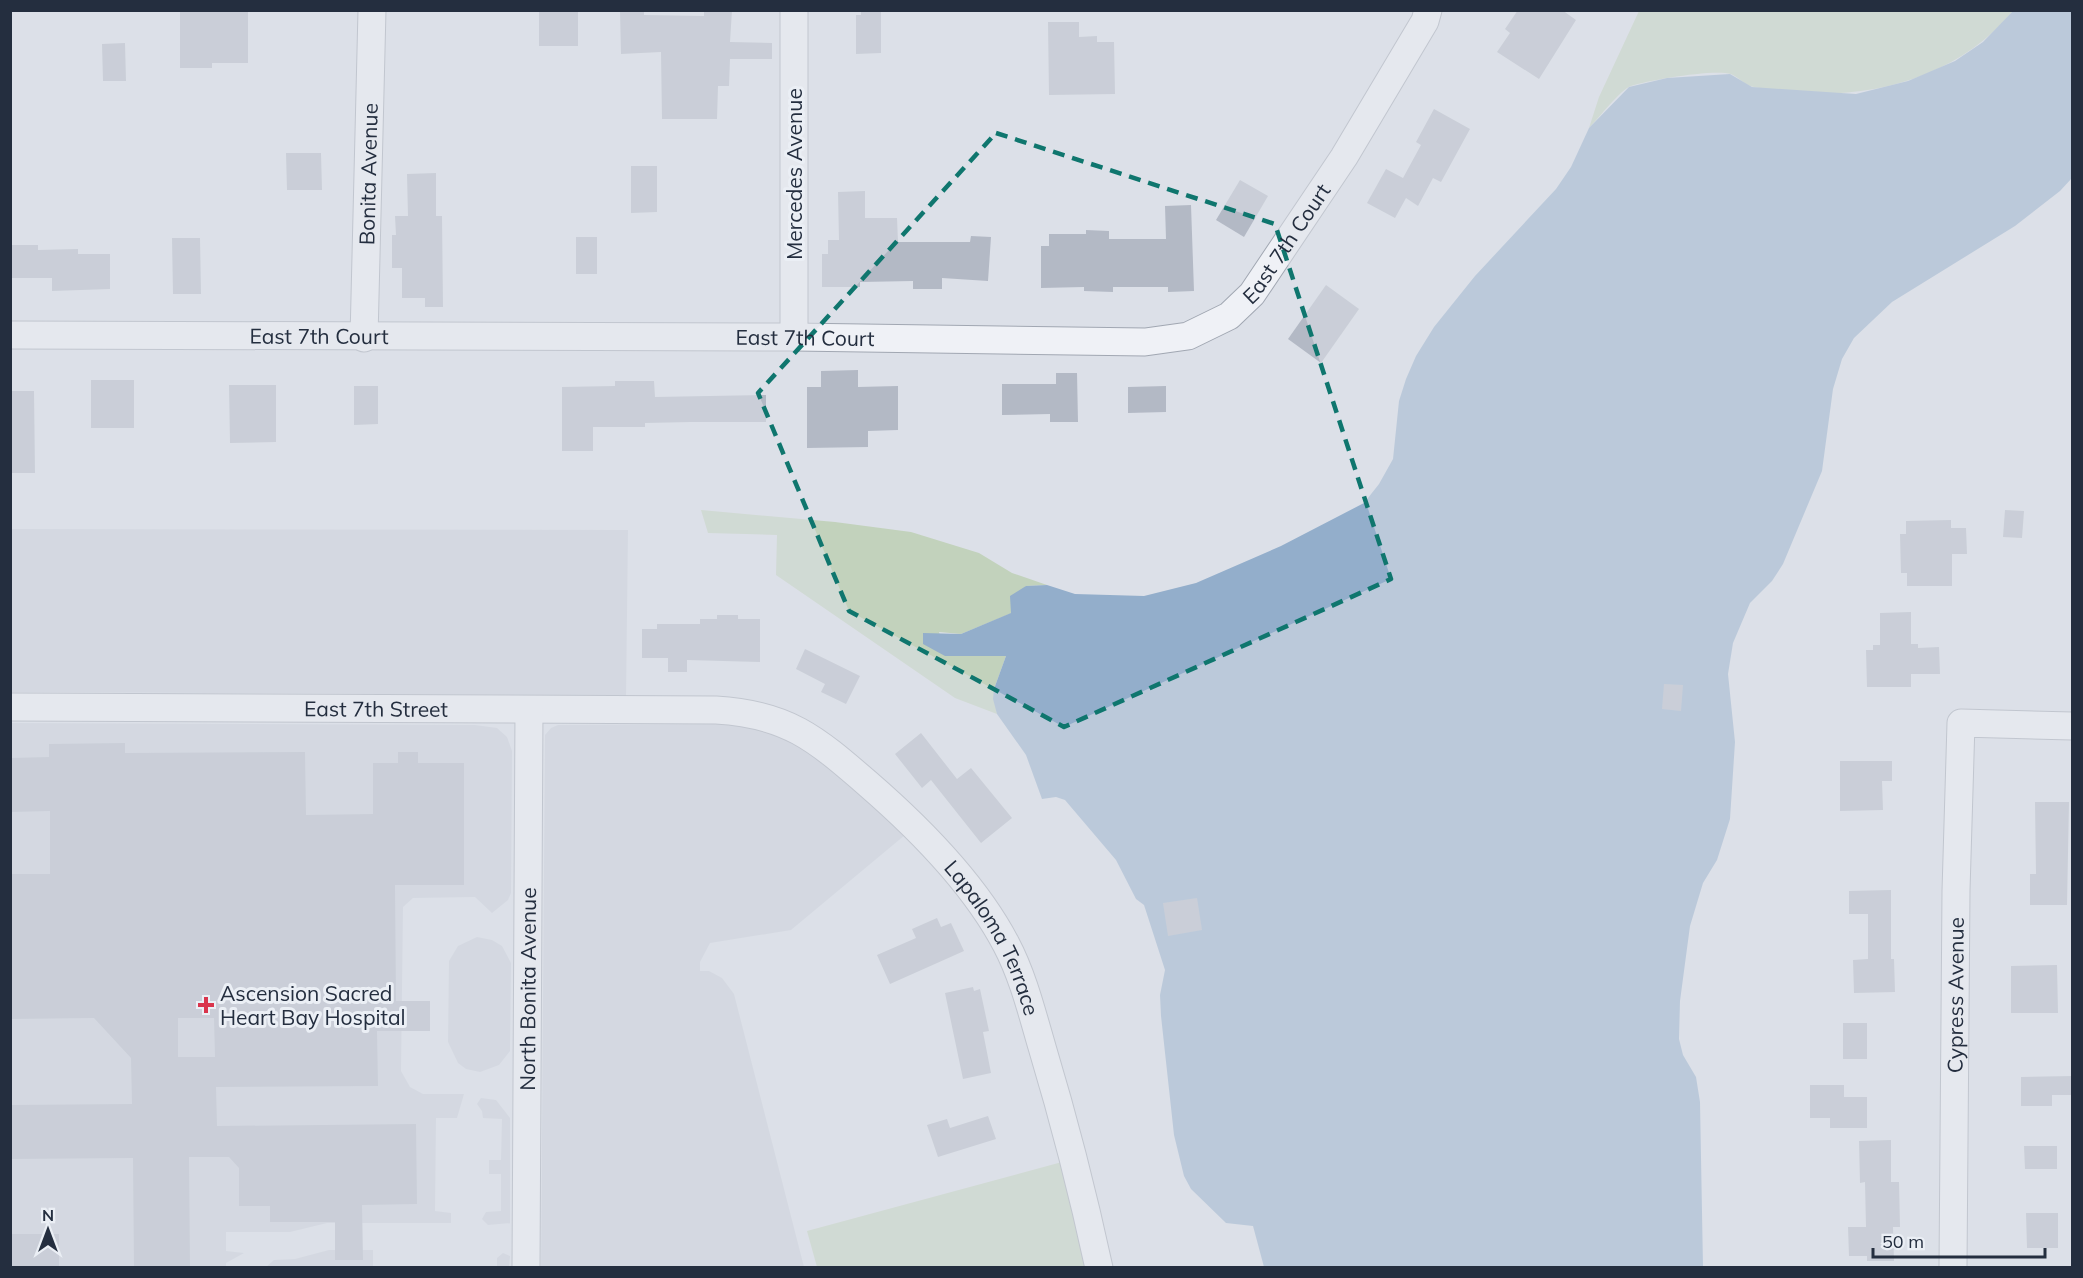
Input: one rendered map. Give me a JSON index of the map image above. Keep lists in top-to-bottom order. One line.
{"streets":{"street":["Bonita Avenue","Mercedes Avenue","East 7th Court","East 7th Street","Lapaloma Terrace","North Bonita Avenue","Cypress Avenue"]},"crossings":[["Bonita Avenue","East 7th Court"],["Mercedes Avenue","East 7th Court"],["East 7th Street","Lapaloma Terrace"],["East 7th Street","North Bonita Avenue"]],"places":{"health":["Ascension Sacred Heart Bay Hospital"]},"scale_bar":"50 m","north":"top"}
